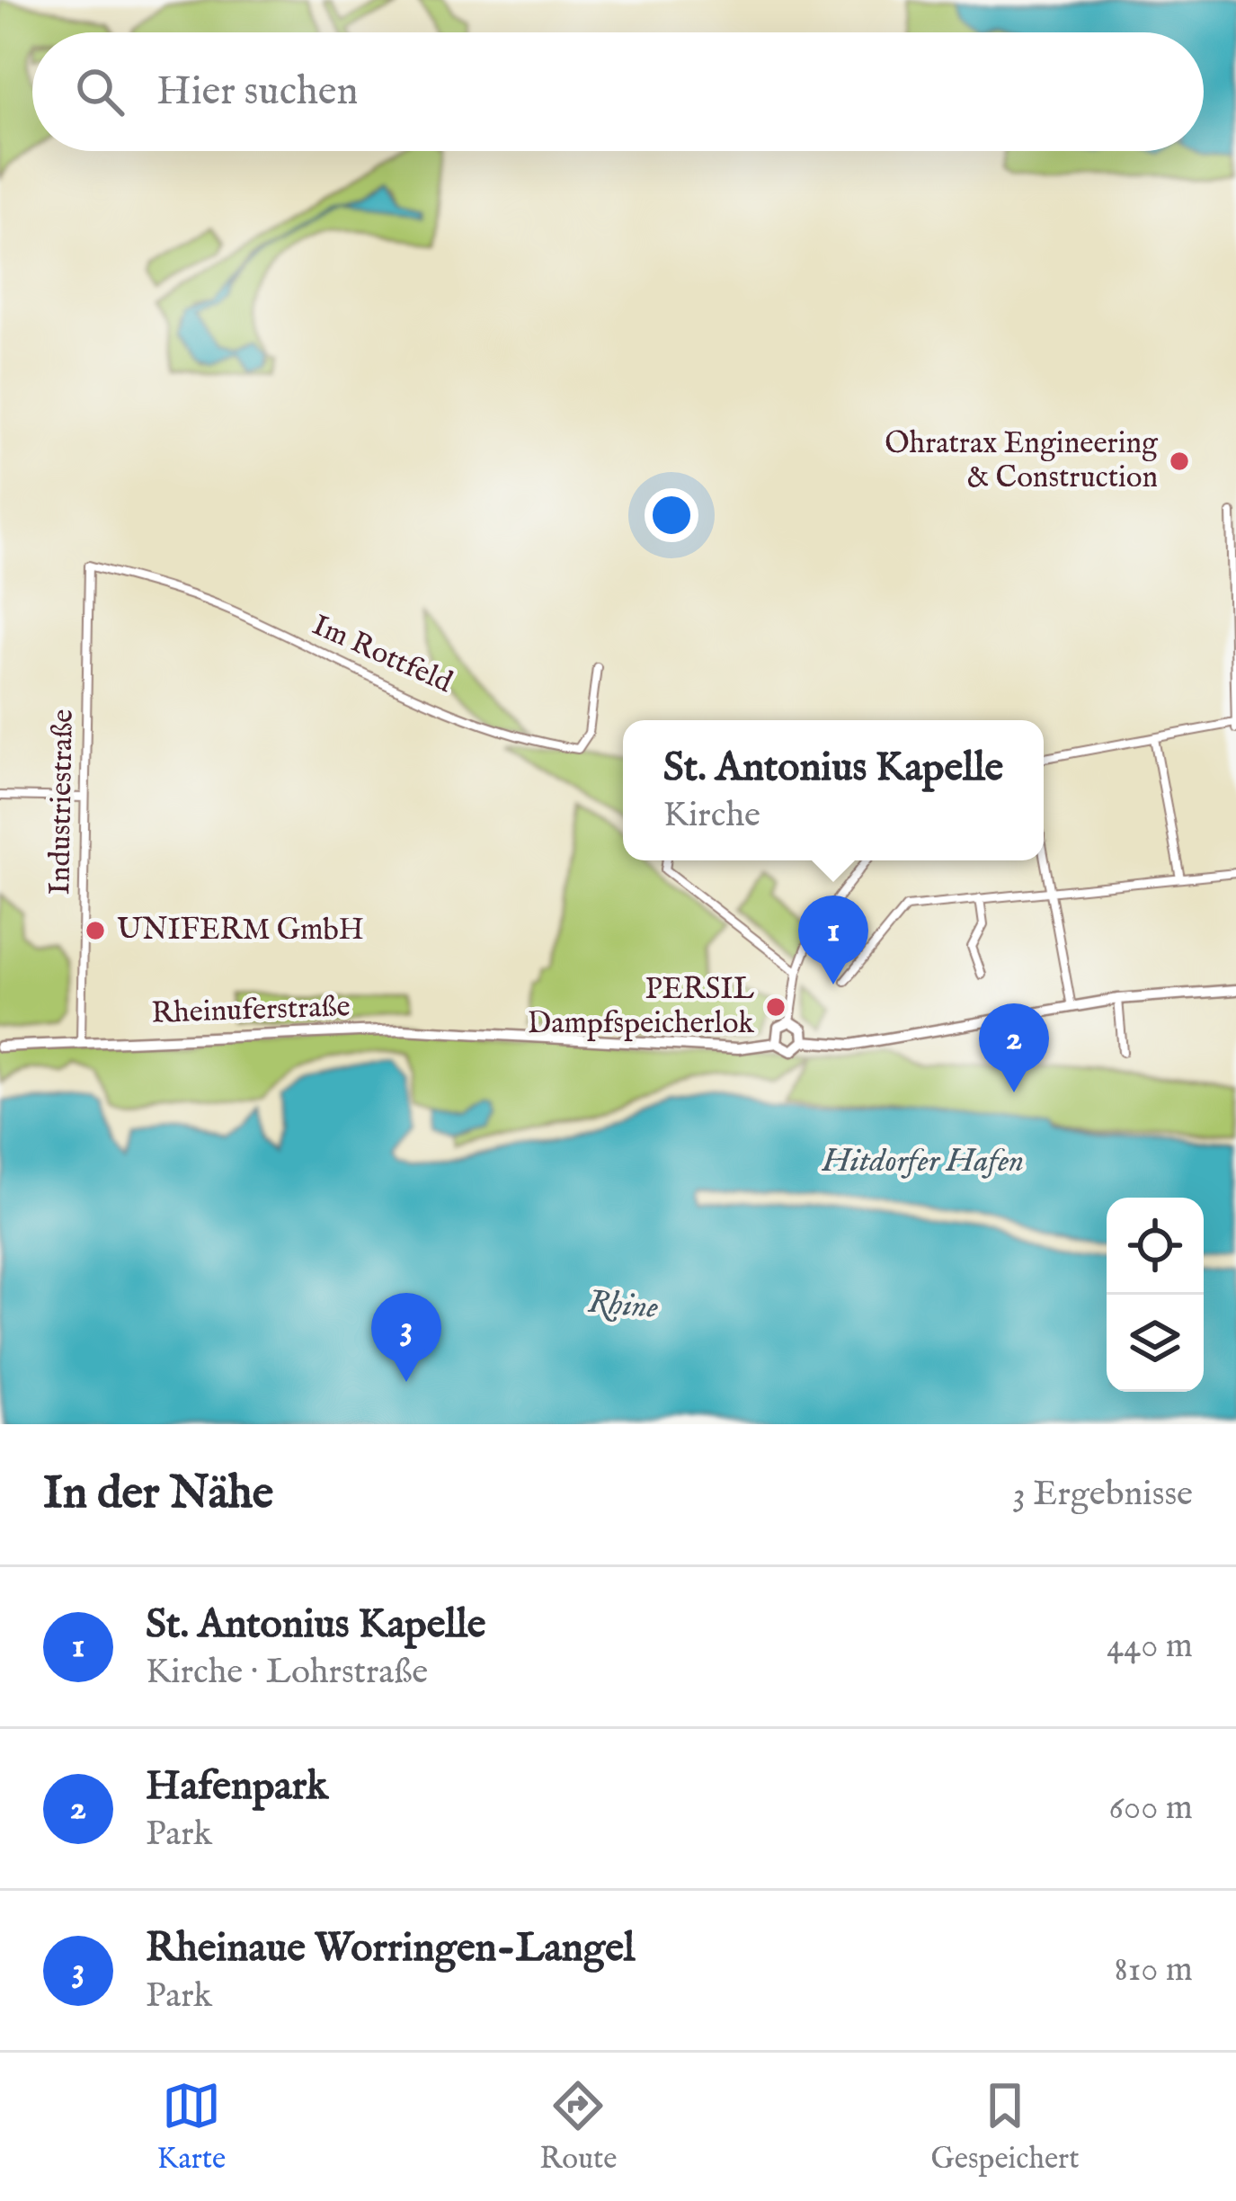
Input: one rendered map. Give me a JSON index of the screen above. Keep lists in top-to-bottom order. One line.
{"streets":{"street":["Im Rottfeld","Industriestraße","Rheinuferstraße"]},"crossings":[["Im Rottfeld","Industriestraße"],["Industriestraße","Rheinuferstraße"]],"water":["Hitdorfer Hafen","Rhine"],"places":["Ohratrax Engineering & Construction","UNIFERM GmbH","PERSIL Dampfspeicherlok"],"page":{"search":"Hier suchen","popup":["St. Antonius Kapelle","Kirche"],"pins":["1","2","3"],"heading":["In der Nähe","3 Ergebnisse"],"list":[{"mark":"1","name":"St. Antonius Kapelle","note":"Kirche · Lohrstraße","value":"440 m"},{"mark":"2","name":"Hafenpark","note":"Park","value":"600 m"},{"mark":"3","name":"Rheinaue Worringen-Langel","note":"Park","value":"810 m"}],"nav":["Karte","Route","Gespeichert"]}}
